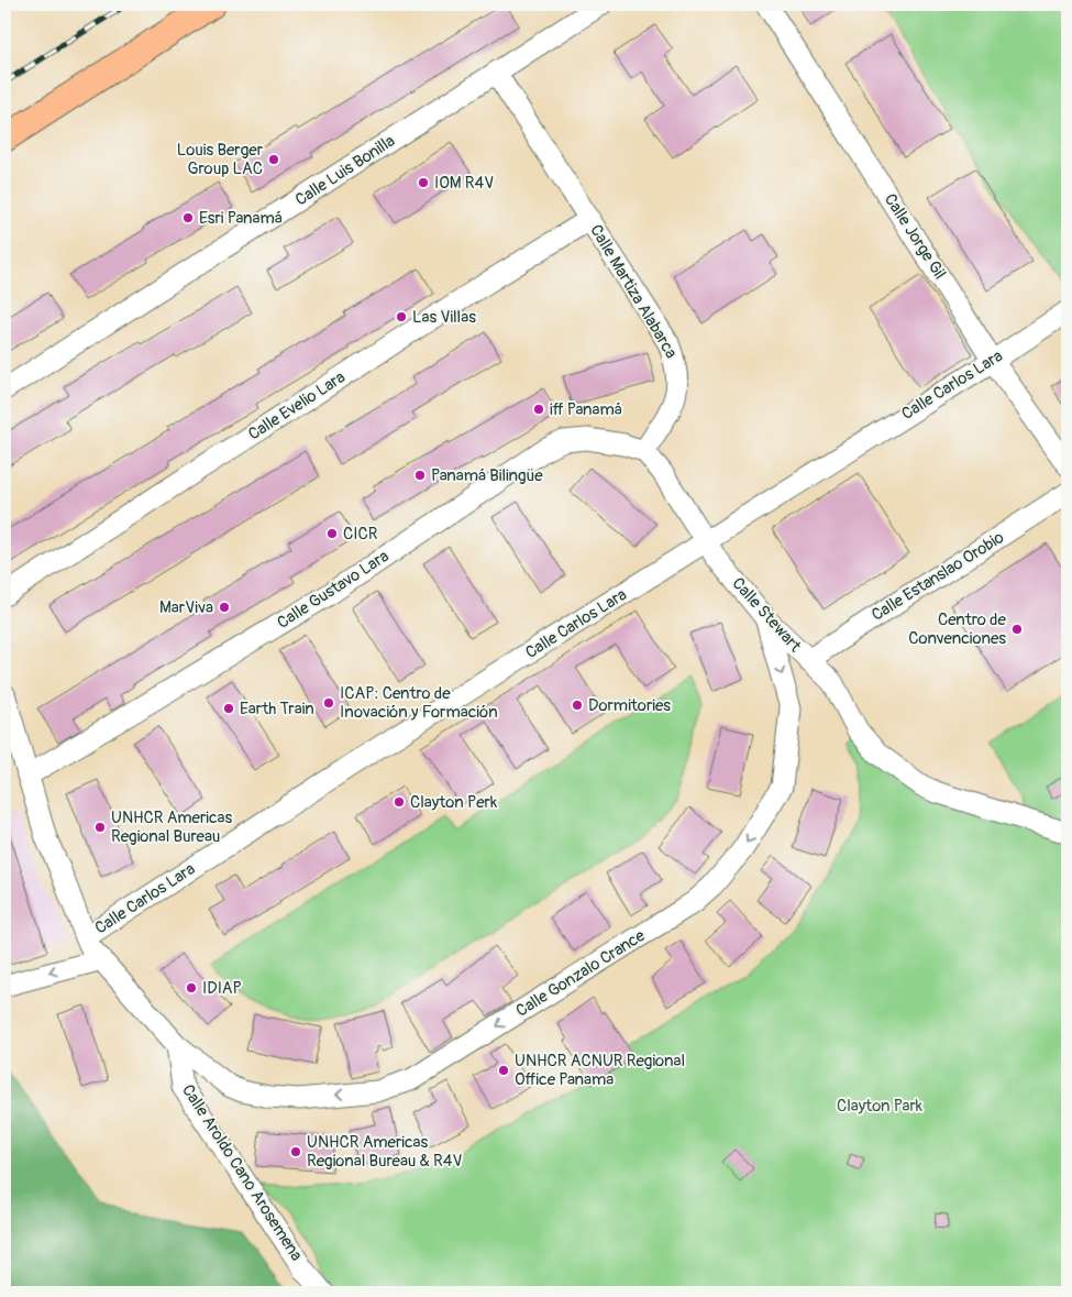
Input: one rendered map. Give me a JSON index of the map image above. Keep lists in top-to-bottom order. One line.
{"streets":{"street":["Calle Luis Bonilla","Calle Jorge Gil","Calle Martiza Alabarca","Calle Carlos Lara","Calle Evelio Lara","Calle Estanslao Orobio","Calle Gustavo Lara","Calle Stewart","Calle Gonzalo Crance","Calle Aroldo Cano Arosemena"]},"crossings":[["Calle Luis Bonilla","Calle Martiza Alabarca"],["Calle Jorge Gil","Calle Carlos Lara"],["Calle Martiza Alabarca","Calle Evelio Lara"],["Calle Martiza Alabarca","Calle Gustavo Lara"],["Calle Carlos Lara","Calle Stewart"],["Calle Carlos Lara","Calle Gonzalo Crance"],["Calle Estanslao Orobio","Calle Stewart"],["Calle Gustavo Lara","Calle Gonzalo Crance"],["Calle Stewart","Calle Gonzalo Crance"],["Calle Gonzalo Crance","Calle Aroldo Cano Arosemena"]],"one_way":["Calle Gonzalo Crance"],"parks":["Clayton Park"],"places":["Louis Berger Group LAC","IOM R4V","Esri Panamá","Las Villas","iff Panamá","Panamá Bilingüe","CICR","MarViva","Centro de Convenciones","ICAP: Centro de Inovación y Formación","Dormitories","Earth Train","Clayton Perk","UNHCR Americas Regional Bureau","IDIAP","UNHCR ACNUR Regional Office Panama","UNHCR Americas Regional Bureau & R4V"]}
